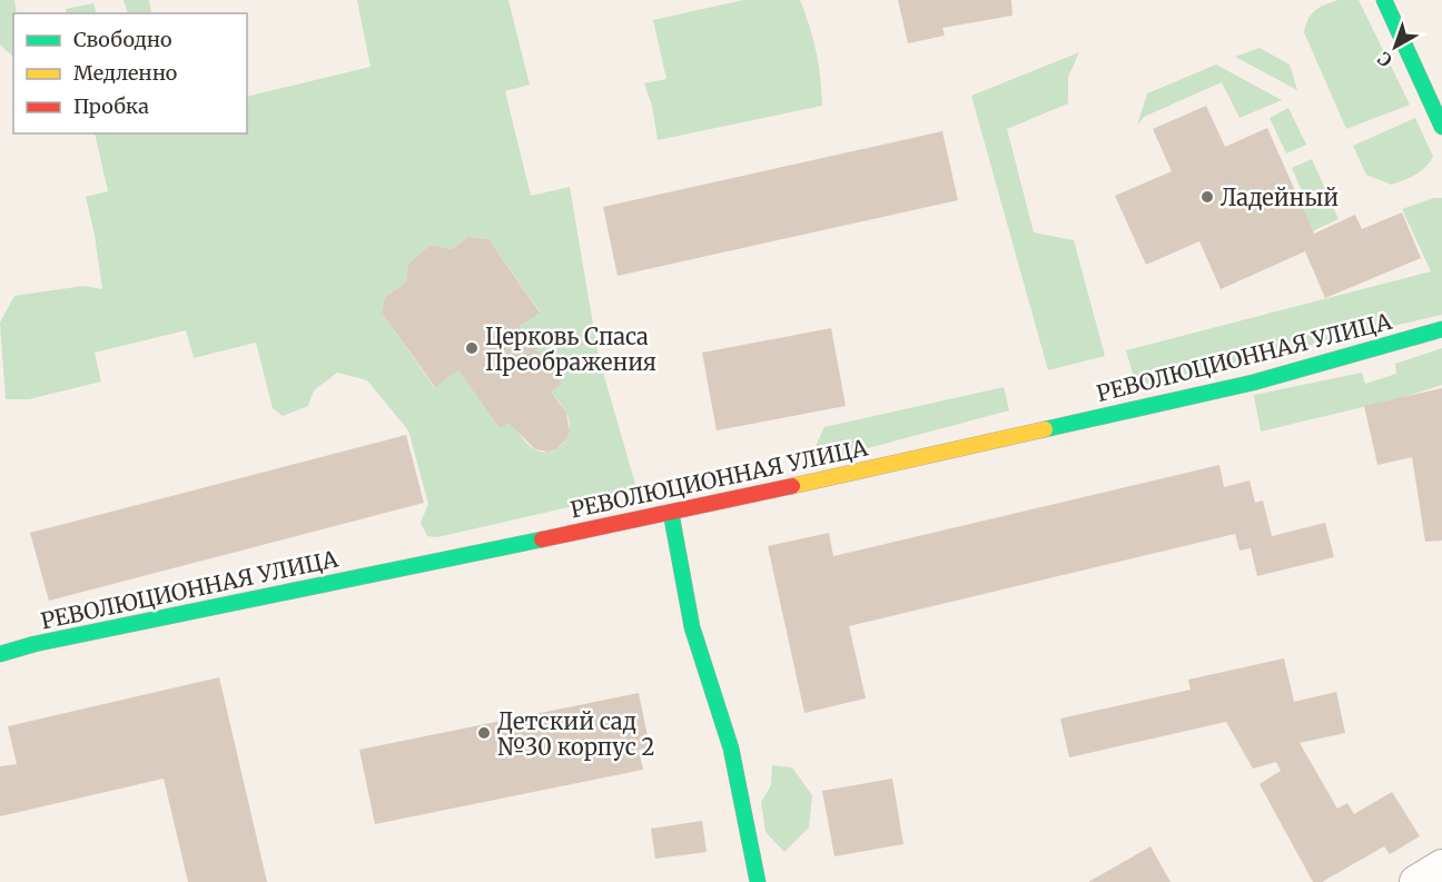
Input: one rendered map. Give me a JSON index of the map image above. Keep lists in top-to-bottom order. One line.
{"streets":{"street":["РЕВОЛЮЦИОННАЯ УЛИЦА"]},"places":["Ладейный","Церковь Спаса Преображения","Детский сад №30 корпус 2"],"legend":["Свободно","Медленно","Пробка"],"north":"bottom left"}
